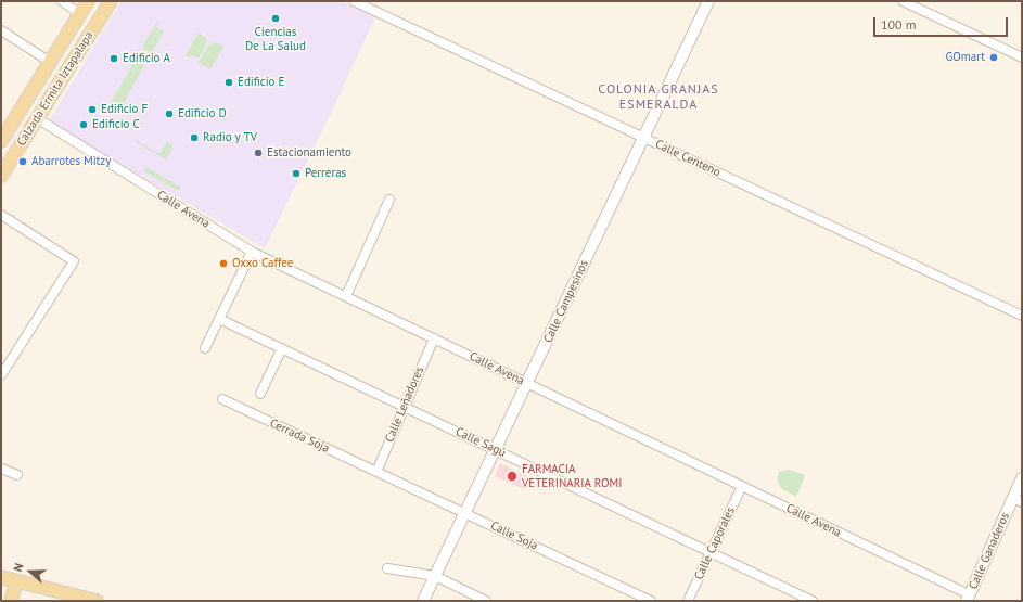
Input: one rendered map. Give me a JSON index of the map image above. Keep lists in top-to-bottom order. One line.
{"streets":{"main road":["Calzada Ermita Iztapalapa"],"street":["Calle Centeno","Calle Avena","Calle Campesinos","Calle Leñadores","Cerrada Soja","Calle Sagú","Calle Soja","Calle Caporales","Calle Ganaderos"]},"crossings":[["Calzada Ermita Iztapalapa","Calle Avena"],["Calle Centeno","Calle Campesinos"],["Calle Avena","Calle Campesinos"],["Calle Avena","Calle Leñadores"],["Calle Avena","Calle Caporales"],["Calle Avena","Calle Ganaderos"],["Calle Campesinos","Calle Sagú"],["Calle Campesinos","Calle Soja"],["Calle Leñadores","Cerrada Soja"],["Calle Leñadores","Calle Sagú"],["Calle Leñadores","Calle Soja"],["Cerrada Soja","Calle Soja"],["Calle Sagú","Calle Caporales"]],"districts":["COLONIA GRANJAS ESMERALDA"],"places":["Ciencias De La Salud","GOmart","Edificio A","Edificio E","Edificio F","Edificio D","Edificio C","Radio y TV","Estacionamiento","Abarrotes Mitzy","Perreras","Oxxo Caffee","FARMACIA VETERINARIA ROMI"],"scale_bar":"100 m","north":"left"}
